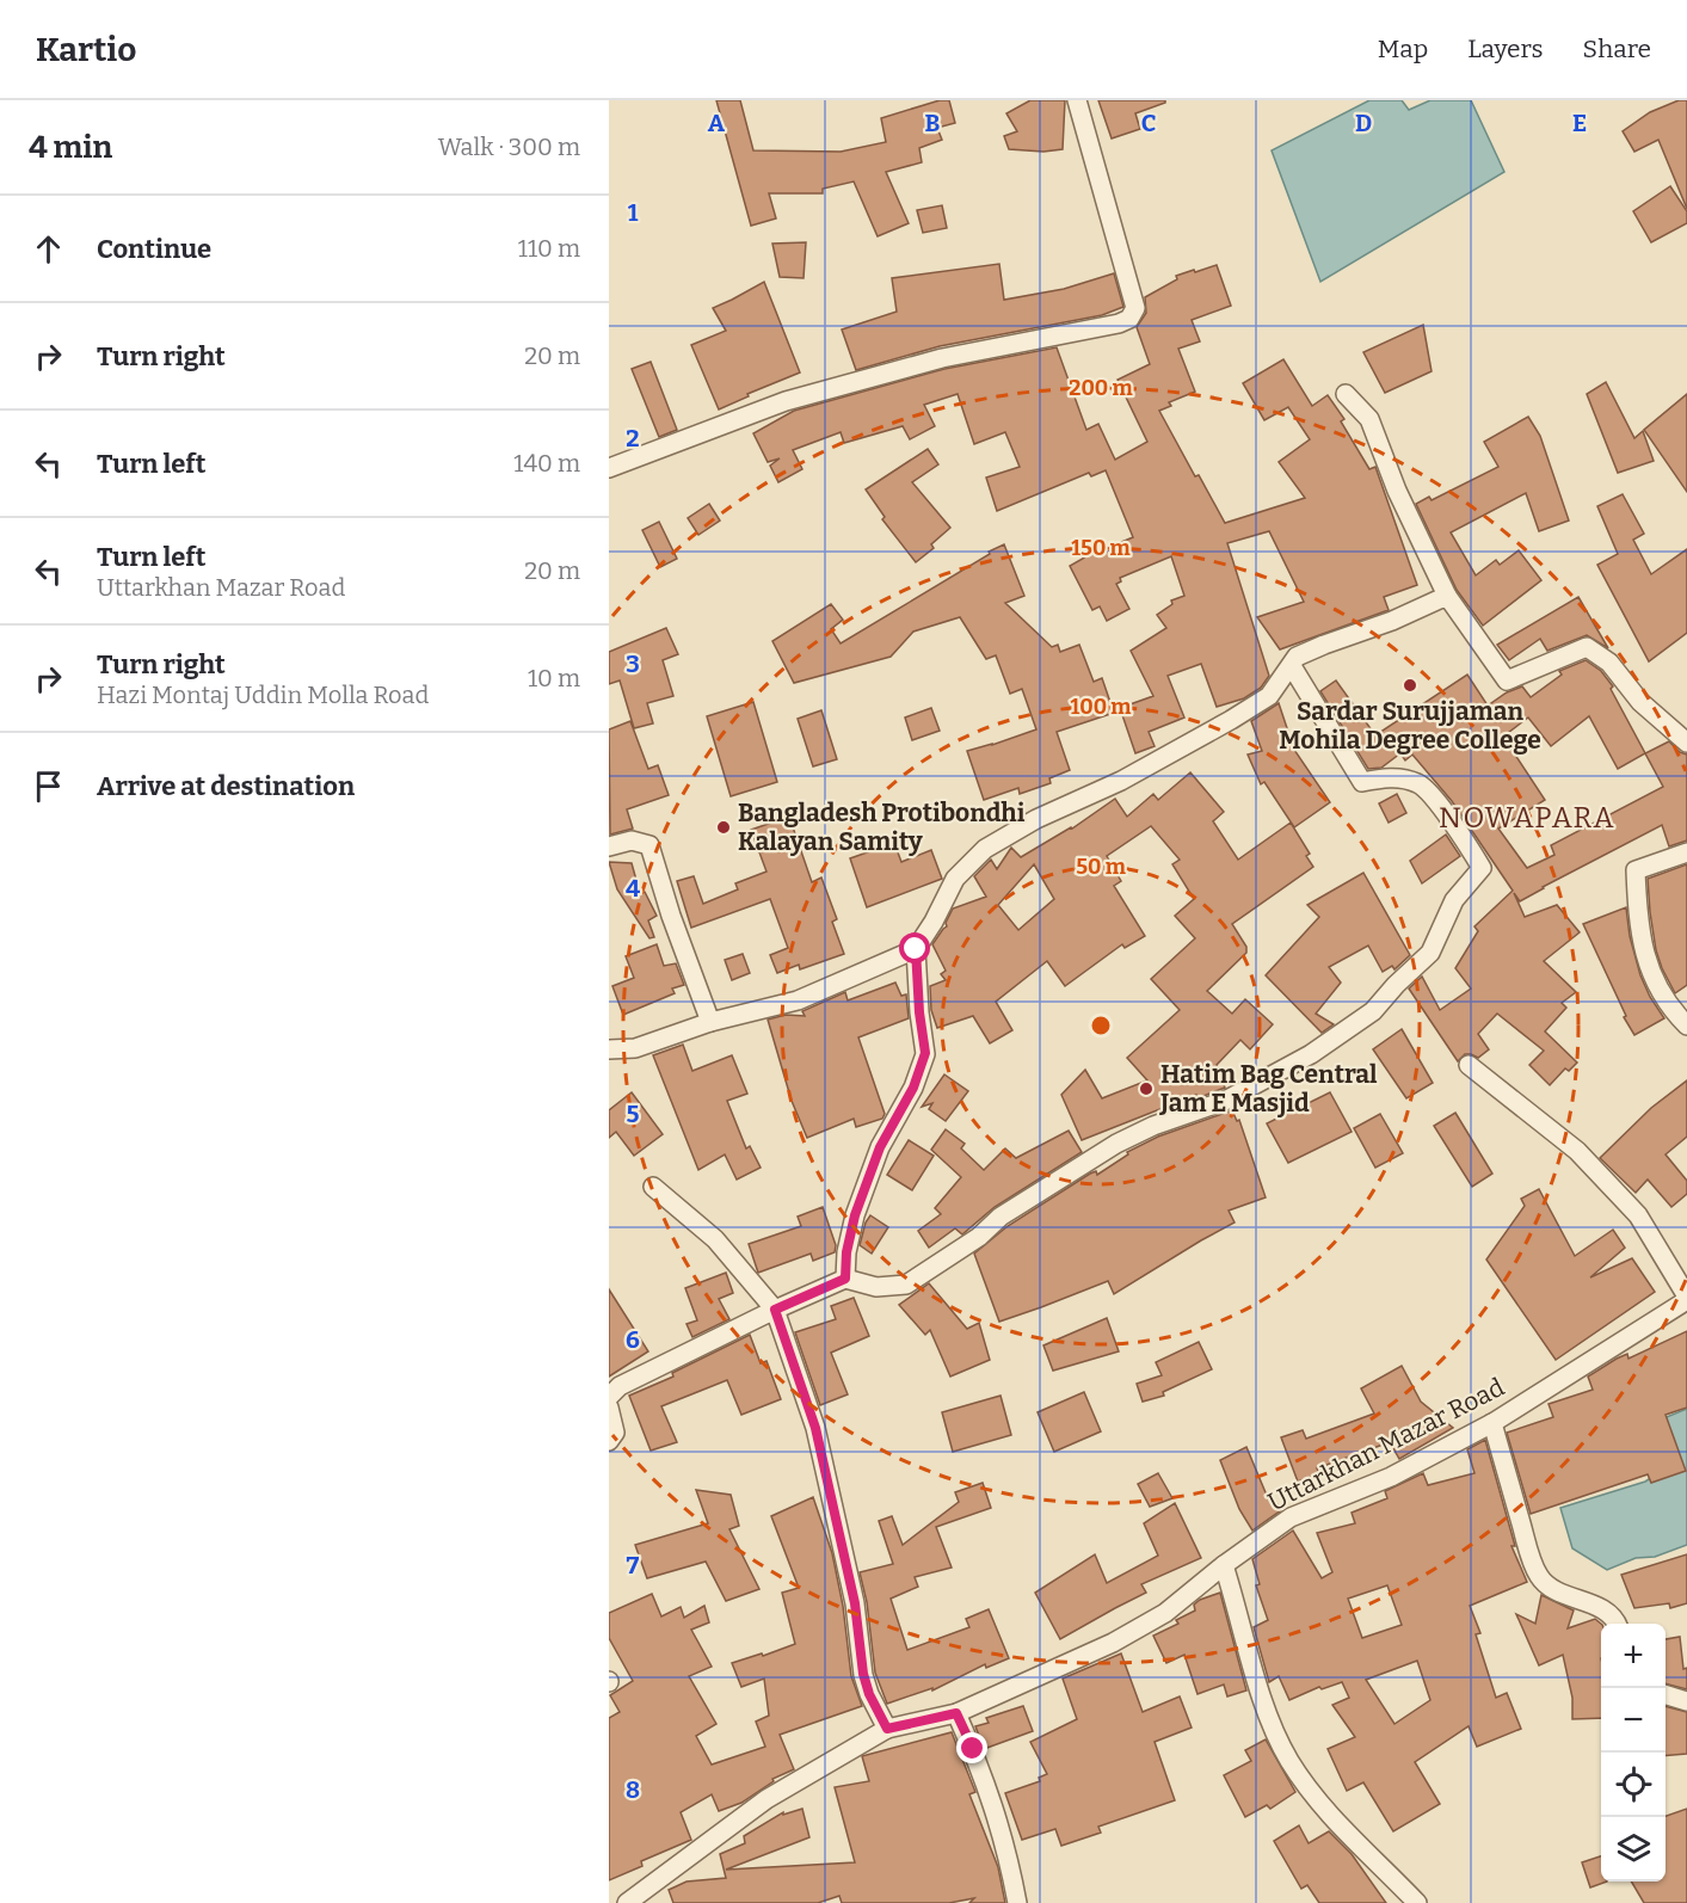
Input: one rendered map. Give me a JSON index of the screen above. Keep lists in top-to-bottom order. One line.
{"streets":{"street":["Uttarkhan Mazar Road"]},"districts":["NOWAPARA"],"places":["Sardar Surujjaman Mohila Degree College","Bangladesh Protibondhi Kalayan Samity","Hatim Bag Central Jam E Masjid"],"page":{"header":"Kartio","nav":["Map","Layers","Share"],"heading":["4 min","Walk · 300 m"],"list":[["Continue","110 m"],["Turn right","20 m"],["Turn left","140 m"],["Turn left","Uttarkhan Mazar Road","20 m"],["Turn right","Hazi Montaj Uddin Molla Road","10 m"],"Arrive at destination"],"map_buttons":["+","−"]},"grid":{"columns":["A","B","C","D","E"],"rows":["1","2","3","4","5","6","7","8"]},"rings":["200 m","150 m","100 m","50 m"]}
